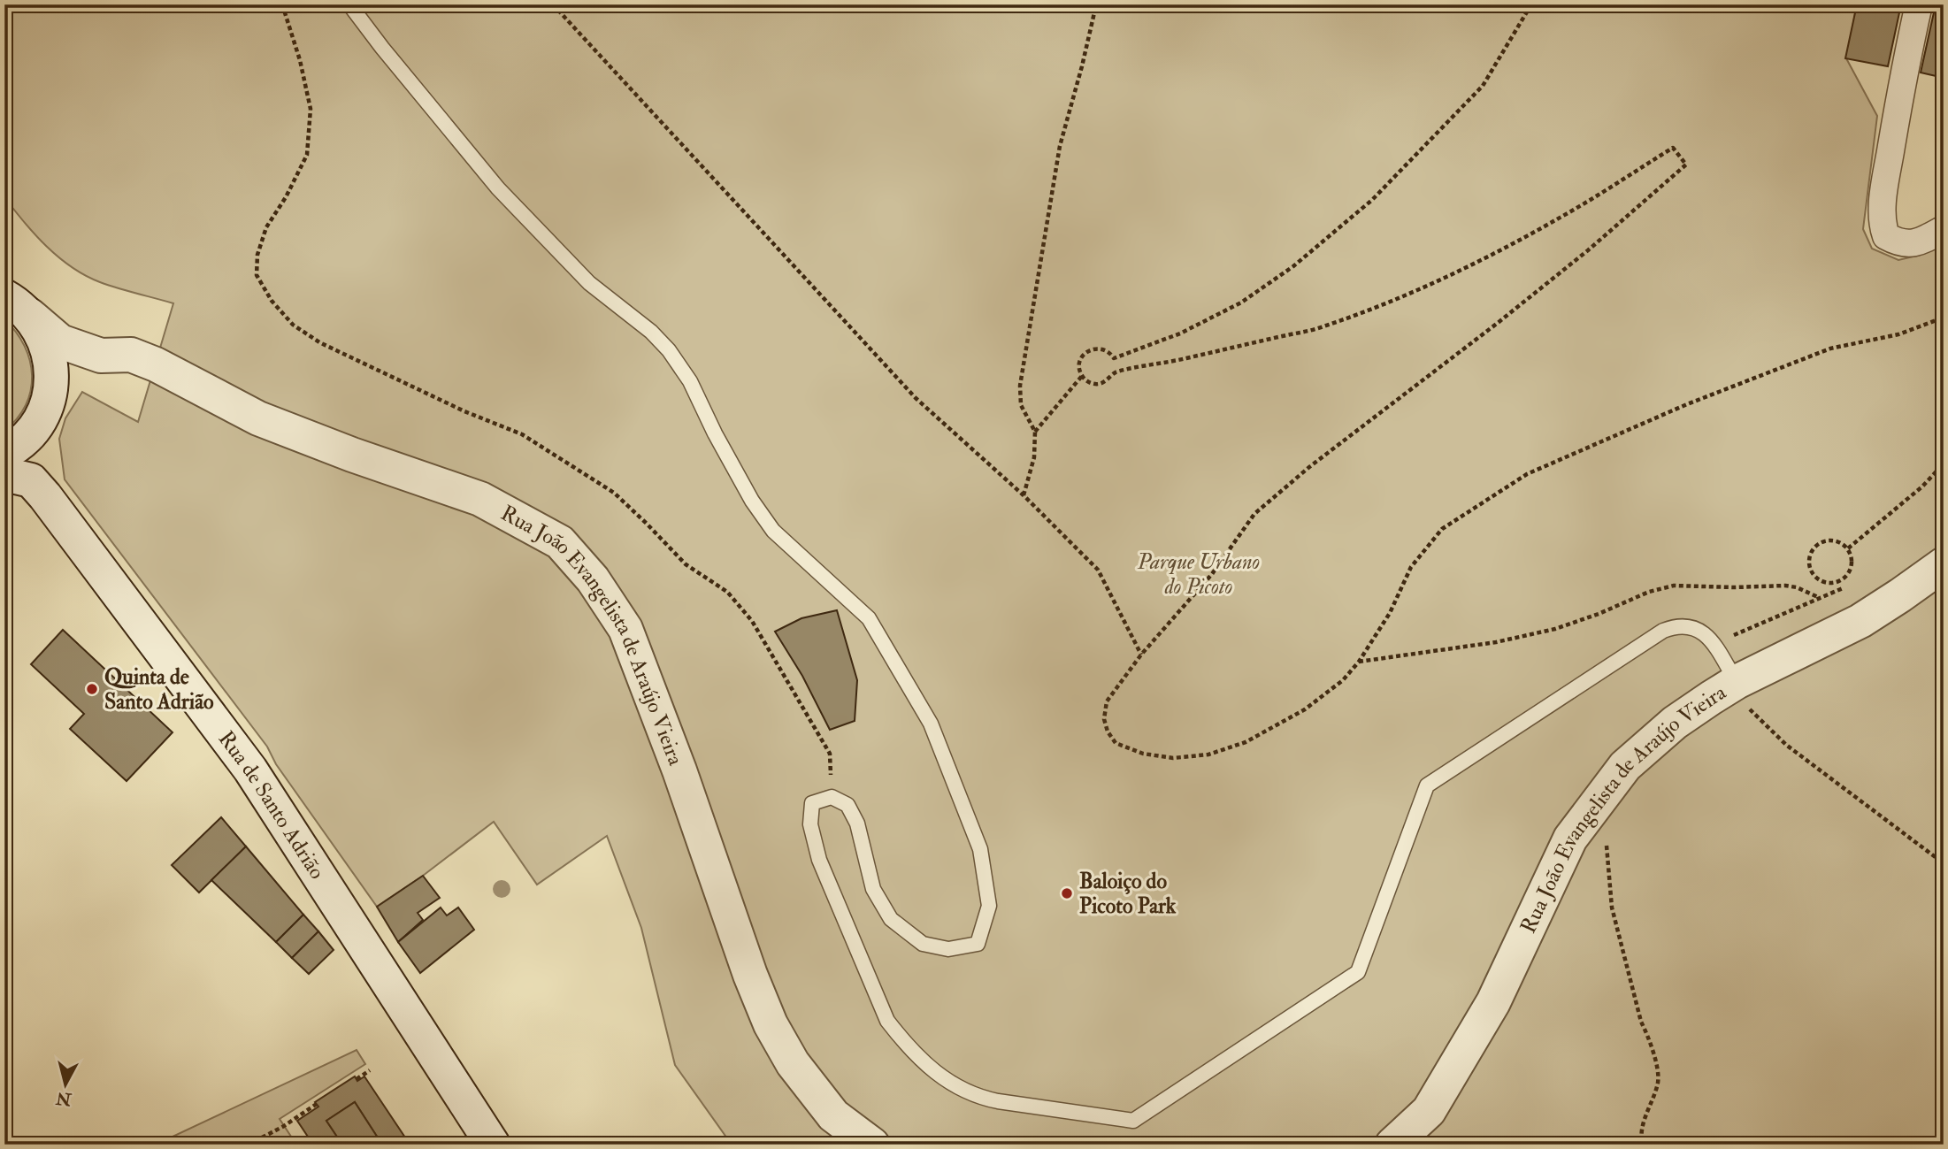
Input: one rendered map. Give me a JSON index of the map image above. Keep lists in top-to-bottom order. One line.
{"streets":{"street":["Rua João Evangelista de Araújo Vieira","Rua de Santo Adrião"]},"parks":["Parque Urbano do Picoto"],"places":["Quinta de Santo Adrião","Baloiço do Picoto Park"],"north":"bottom"}
